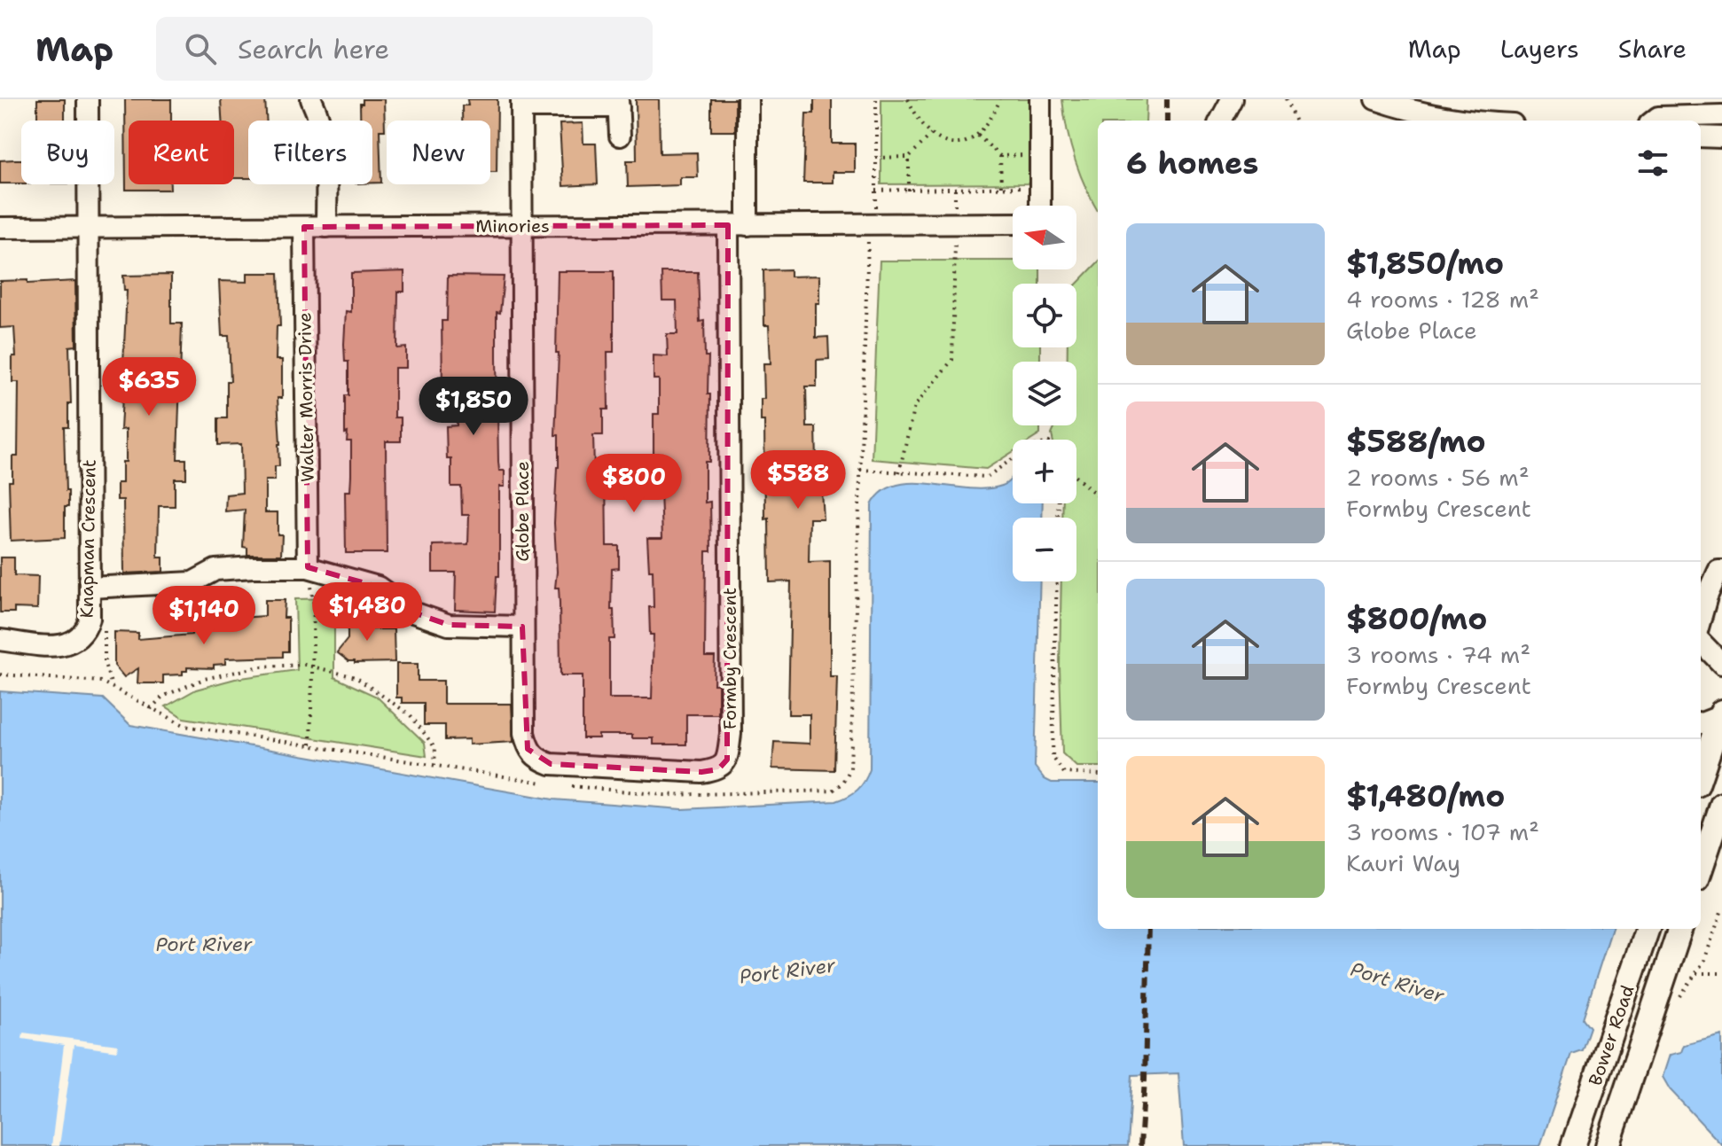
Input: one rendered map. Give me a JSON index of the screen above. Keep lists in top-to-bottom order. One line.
{"streets":{"main road":["Bower Road"],"street":["Minories","Walter Morris Drive","Globe Place","Knapman Crescent","Formby Crescent"]},"crossings":[["Minories","Walter Morris Drive"],["Minories","Globe Place"],["Minories","Knapman Crescent"],["Minories","Formby Crescent"],["Globe Place","Formby Crescent"]],"water":["Port River"],"north":"left","page":{"header":"Map","search":"Search here","nav":["Map","Layers","Share"],"chip":["Buy","Rent","Filters","New"],"heading":"6 homes","map_buttons":["+","−"],"list":[{"name":"$1,850/mo","note":"4 rooms · 128 m² · Globe Place"},{"name":"$588/mo","note":"2 rooms · 56 m² · Formby Crescent"},{"name":"$800/mo","note":"3 rooms · 74 m² · Formby Crescent"},{"name":"$1,480/mo","note":"3 rooms · 107 m² · Kauri Way"}],"price":["$635","$1,850","$588","$800","$1,480","$1,140"]}}
